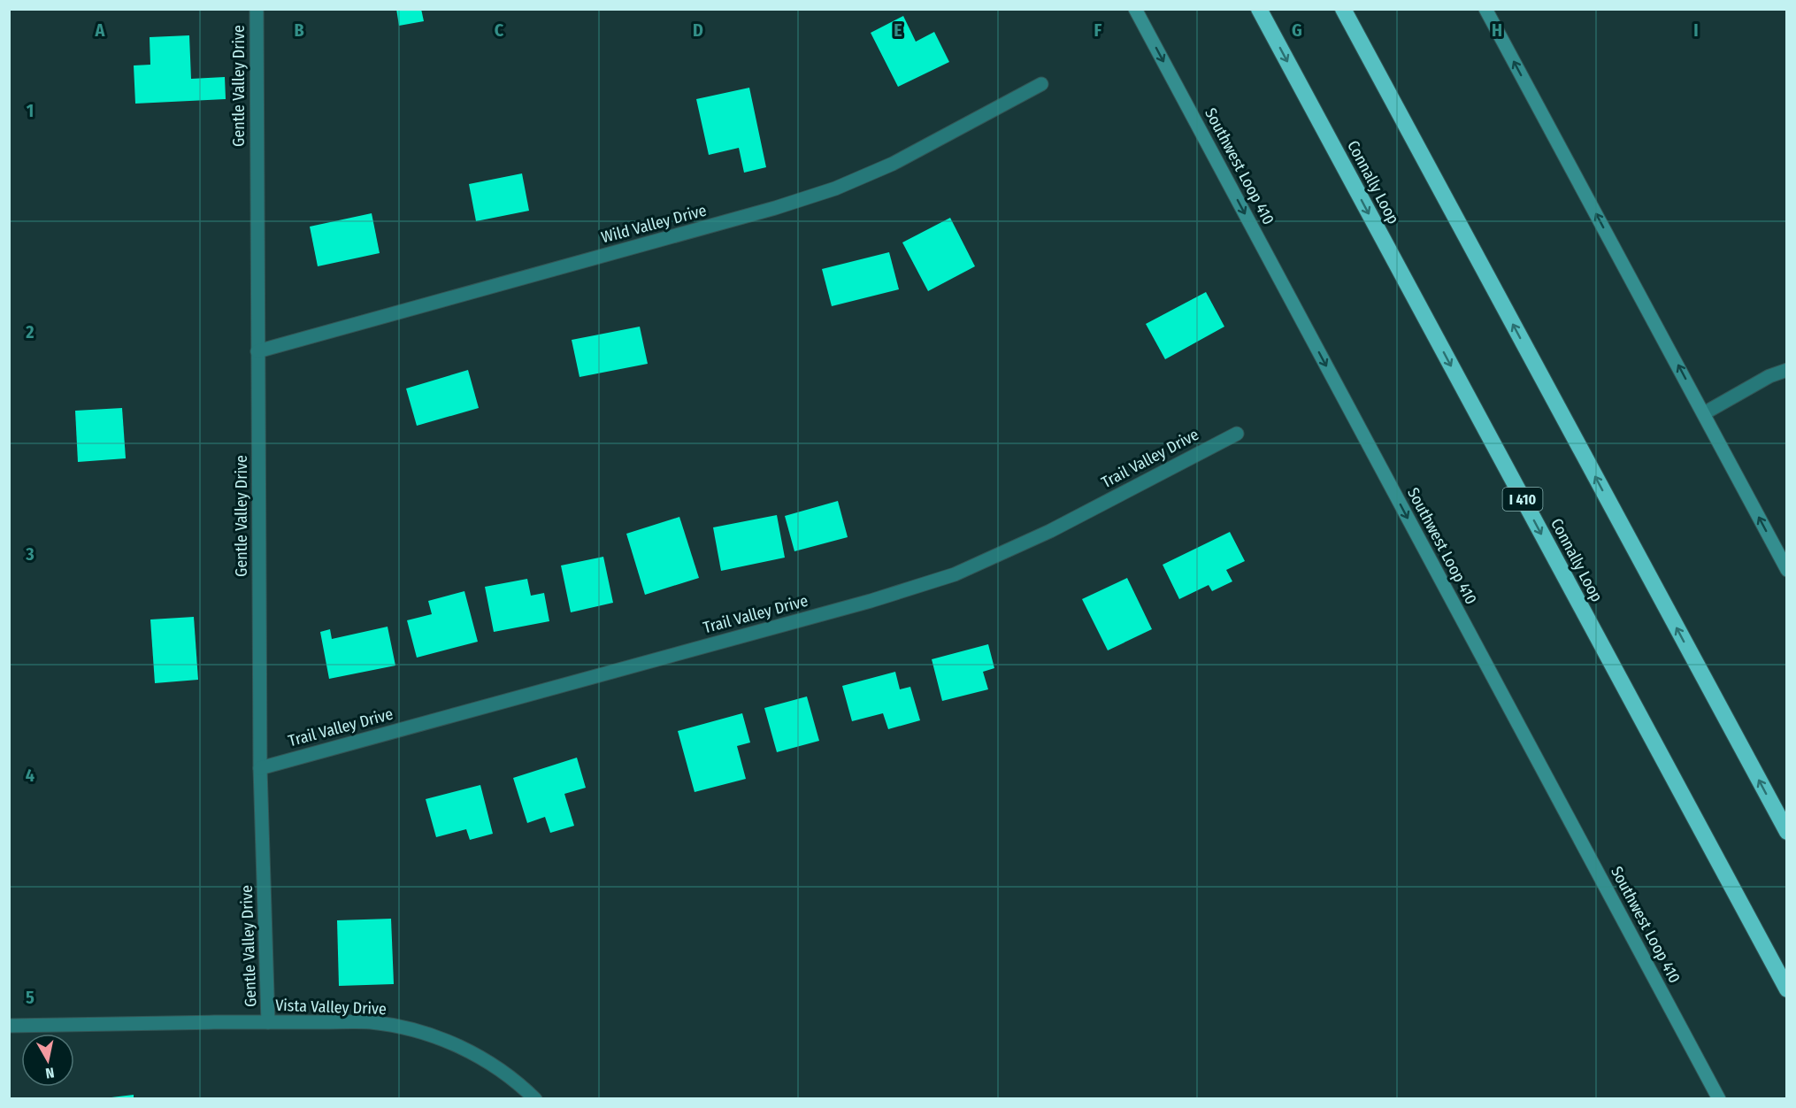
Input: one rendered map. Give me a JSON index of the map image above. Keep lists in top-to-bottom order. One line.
{"streets":{"highway":["Connally Loop","I 410"],"main road":["Southwest Loop 410"],"street":["Gentle Valley Drive","Wild Valley Drive","Trail Valley Drive","Vista Valley Drive"]},"crossings":[["Gentle Valley Drive","Wild Valley Drive"],["Gentle Valley Drive","Trail Valley Drive"],["Gentle Valley Drive","Vista Valley Drive"]],"one_way":["Southwest Loop 410"],"north":"bottom","grid":{"columns":["A","B","C","D","E","F","G","H","I"],"rows":["1","2","3","4","5"]}}
